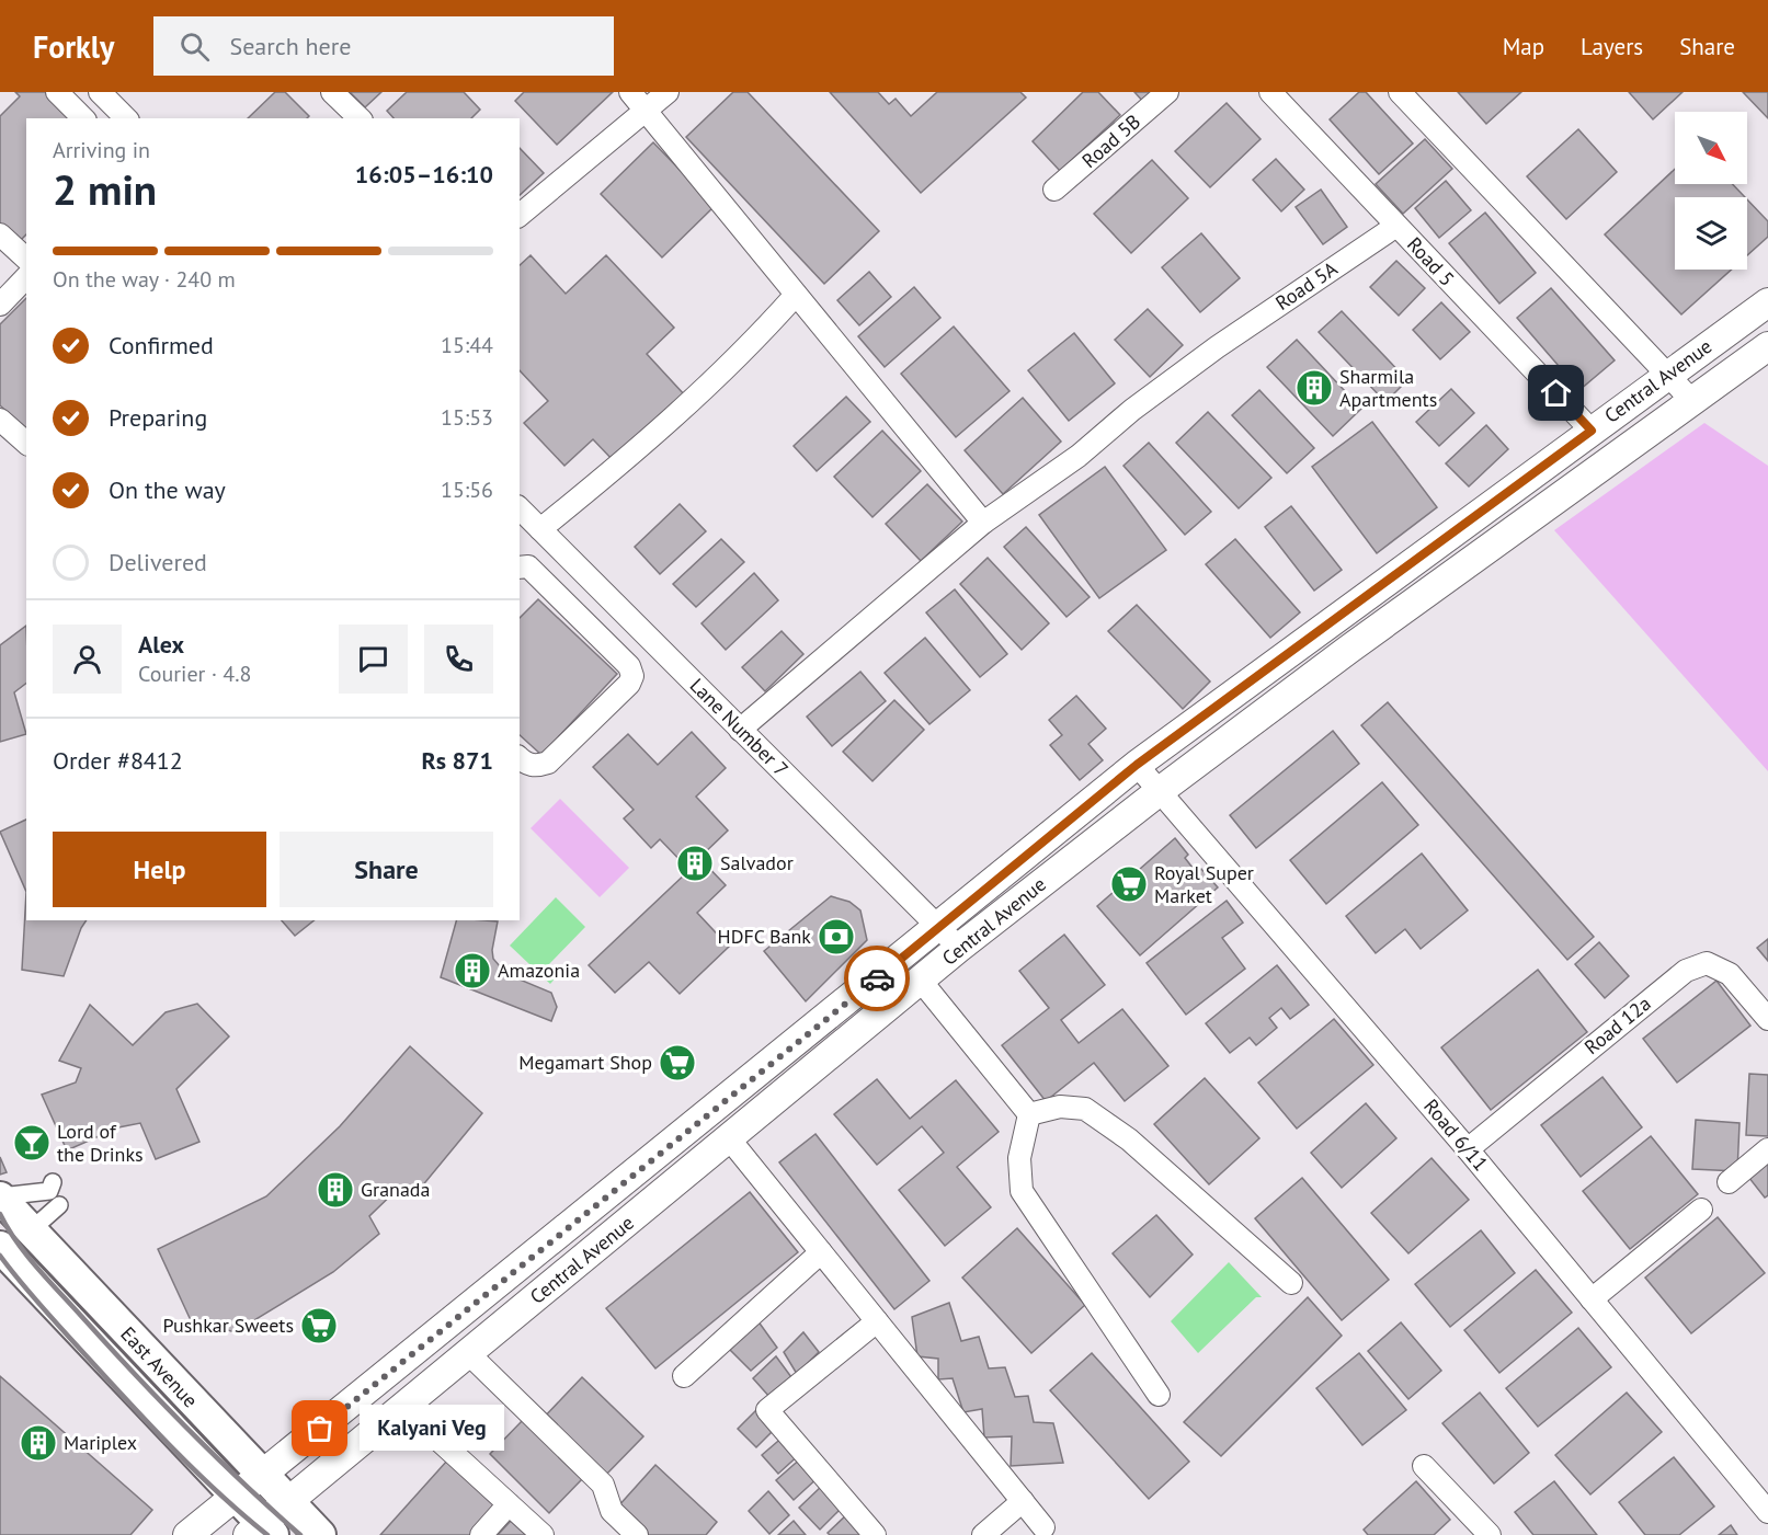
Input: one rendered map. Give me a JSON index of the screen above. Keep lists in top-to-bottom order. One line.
{"streets":{"main road":["East Avenue"],"street":["Road 5B","Road 5","Road 5A","Central Avenue","Lane Number 7","Road 12a","Road 6/11"]},"crossings":[["Road 5","Road 5A"],["Road 5","Central Avenue"],["Road 5A","Lane Number 7"],["Central Avenue","Lane Number 7"],["Central Avenue","Road 6/11"],["Central Avenue","East Avenue"],["Road 12a","Road 6/11"]],"places":{"building":["Sharmila Apartments","Salvador","Amazonia","Granada","Mariplex"],"supermarket":["Royal Super Market","Megamart Shop","Pushkar Sweets"],"bank":["HDFC Bank"],"bar":["Lord of the Drinks"],"other":["Kalyani Veg"]},"north":"bottom right","page":{"header":"Forkly","search":"Search here","nav":["Map","Layers","Share"],"heading":["2 min","Arriving in","16:05–16:10"],"panel":["Alex","Courier · 4.8","Order #8412","Rs 871"],"bar":"On the way · 240 m","list":[["Confirmed","15:44"],["Preparing","15:53"],["On the way","15:56"],"Delivered"],"buttons":["Help","Share"],"bubble":"Kalyani Veg"}}
